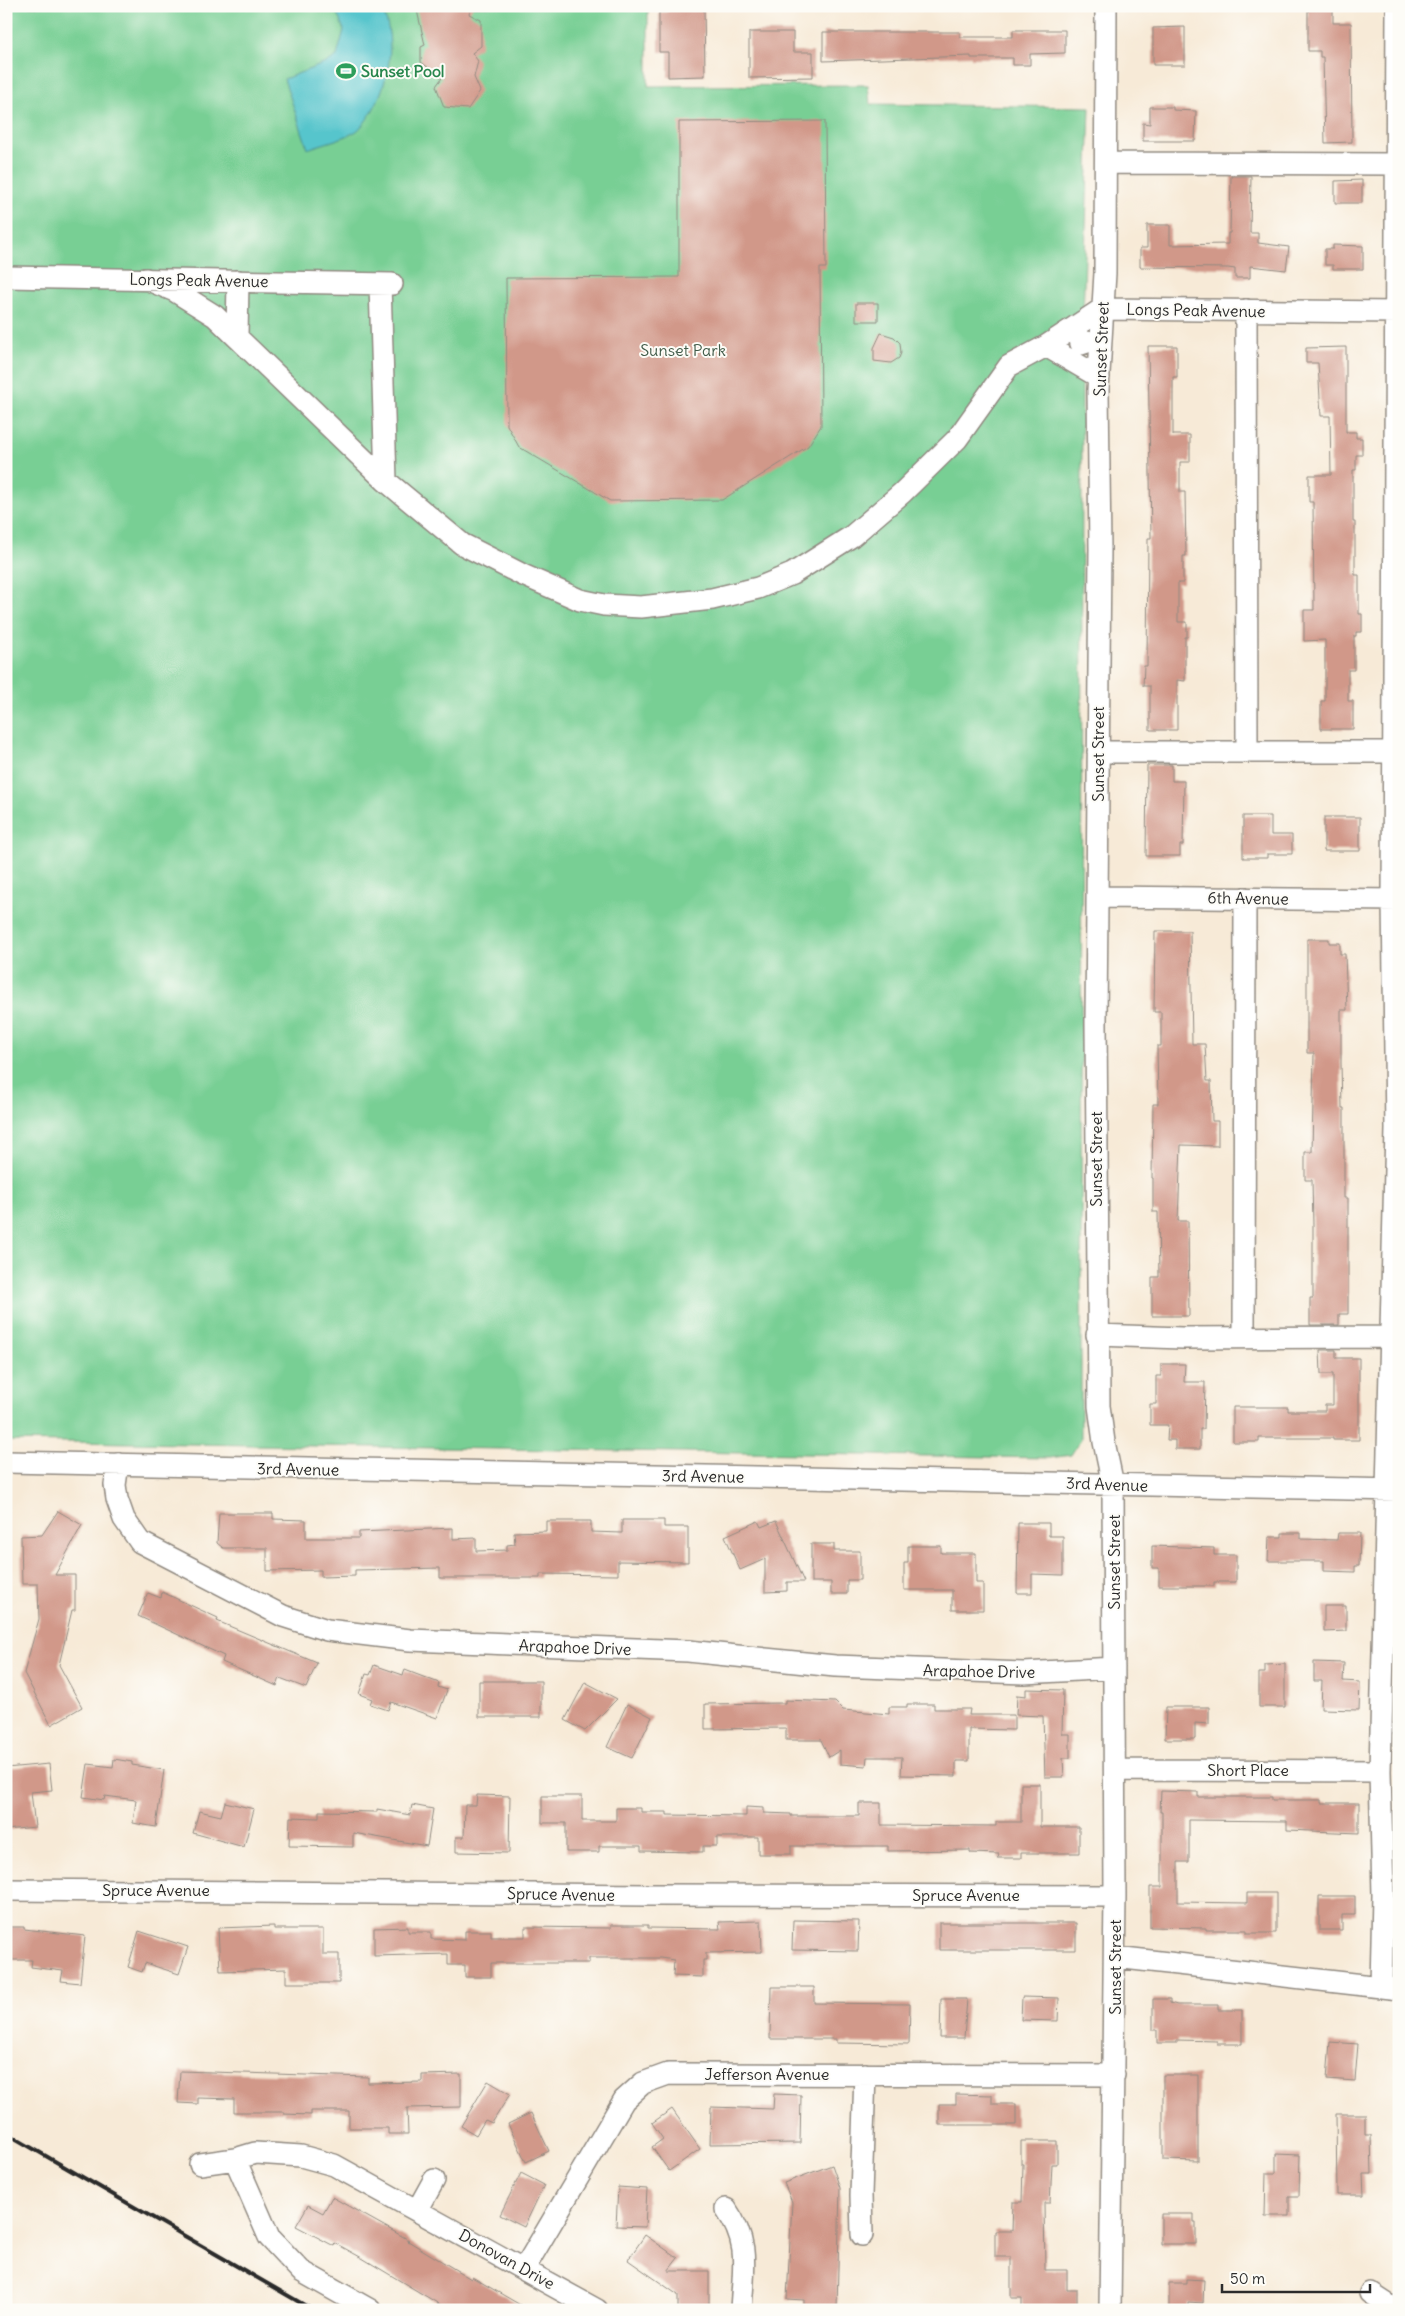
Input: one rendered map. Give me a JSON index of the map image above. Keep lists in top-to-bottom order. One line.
{"streets":{"street":["Longs Peak Avenue","Sunset Street","6th Avenue","3rd Avenue","Arapahoe Drive","Short Place","Spruce Avenue","Jefferson Avenue","Donovan Drive"]},"crossings":[["Longs Peak Avenue","Sunset Street"],["Sunset Street","6th Avenue"],["Sunset Street","3rd Avenue"],["Sunset Street","Arapahoe Drive"],["Sunset Street","Short Place"],["Sunset Street","Spruce Avenue"],["Sunset Street","Jefferson Avenue"],["3rd Avenue","Arapahoe Drive"],["Jefferson Avenue","Donovan Drive"]],"parks":["Sunset Park"],"places":{"sports":["Sunset Pool"]},"scale_bar":"50 m"}
